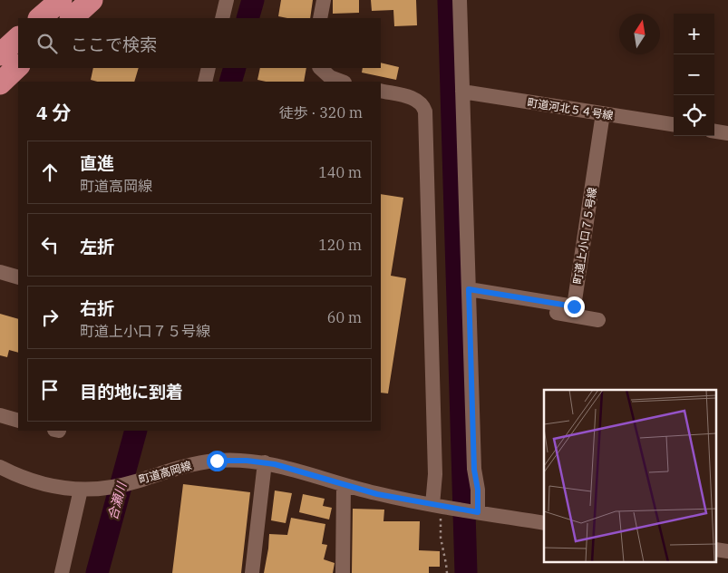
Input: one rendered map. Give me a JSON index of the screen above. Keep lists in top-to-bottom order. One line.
{"streets":{"street":["町道河北５４号線","町道上小口７５号線","町道高岡線"]},"crossings":[["町道河北５４号線","町道上小口７５号線"]],"water":["合瀬川"],"north":"top","page":{"map_buttons":["+","−"],"search":"ここで検索","heading":["4 分","徒歩 · 320 m"],"list":[["直進","町道高岡線","140 m"],["左折","120 m"],["右折","町道上小口７５号線","60 m"],"目的地に到着"]}}
